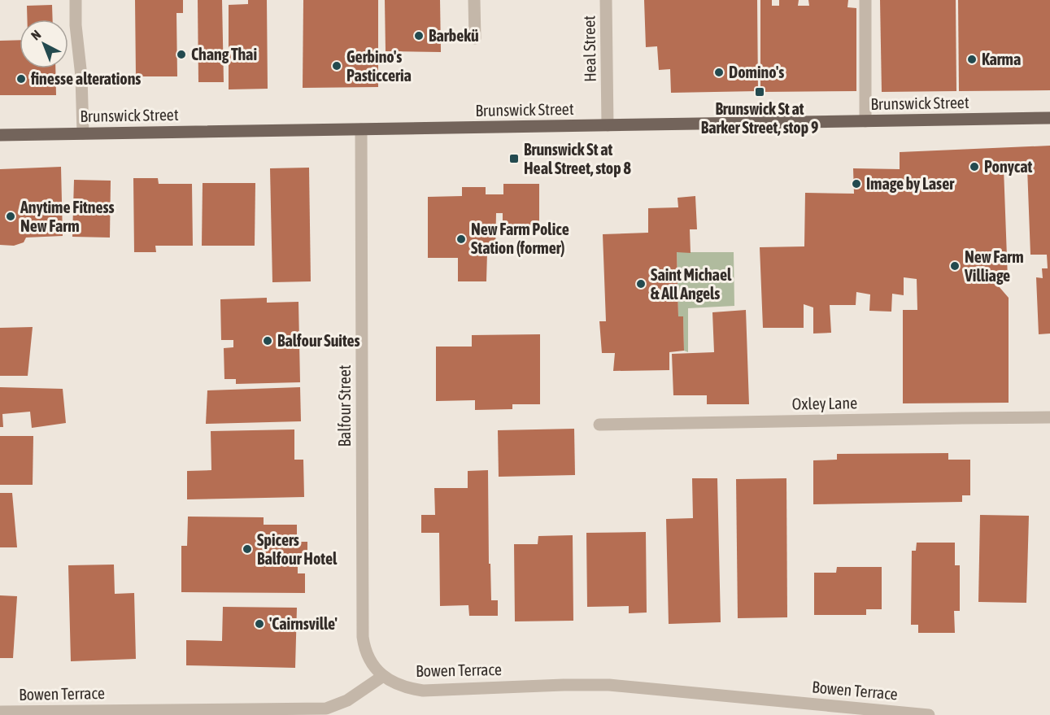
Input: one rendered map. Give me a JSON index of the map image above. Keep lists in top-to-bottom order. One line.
{"streets":{"main road":["Brunswick Street"],"street":["Heal Street","Oxley Lane","Balfour Street","Bowen Terrace"]},"crossings":[["Heal Street","Brunswick Street"],["Brunswick Street","Balfour Street"],["Balfour Street","Bowen Terrace"]],"places":{"other":["Barbekü","Chang Thai","Karma","Gerbino's Pasticceria","Domino's","finesse alterations","Ponycat","Image by Laser","Anytime Fitness New Farm","New Farm Police Station (former)","New Farm Villiage","Saint Michael & All Angels","Balfour Suites","Spicers Balfour Hotel","'Cairnsville'"],"transit":["Brunswick St at Barker Street, stop 9","Brunswick St at Heal Street, stop 8"]},"north":"top left"}
